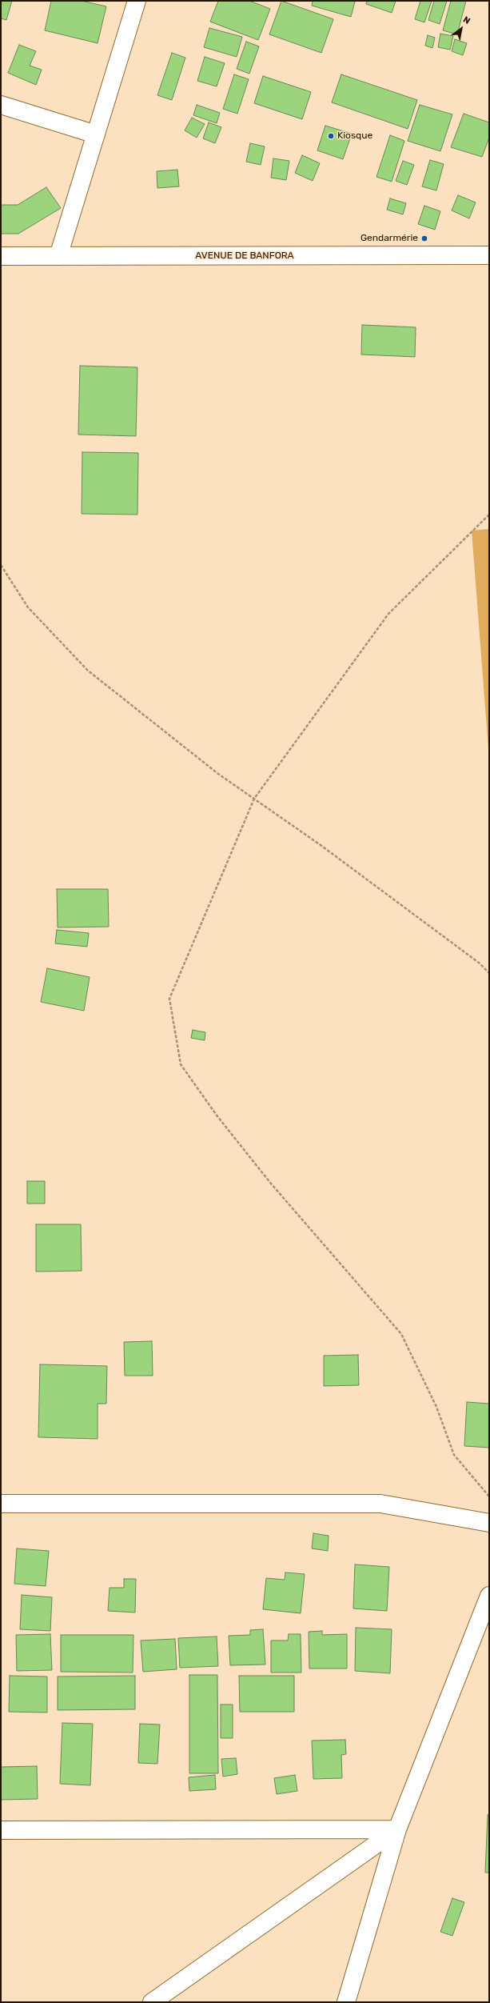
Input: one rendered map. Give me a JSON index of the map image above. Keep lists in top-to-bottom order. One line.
{"streets":{"street":["AVENUE DE BANFORA"]},"places":["Kiosque","Gendarmérie"],"north":"top right"}
